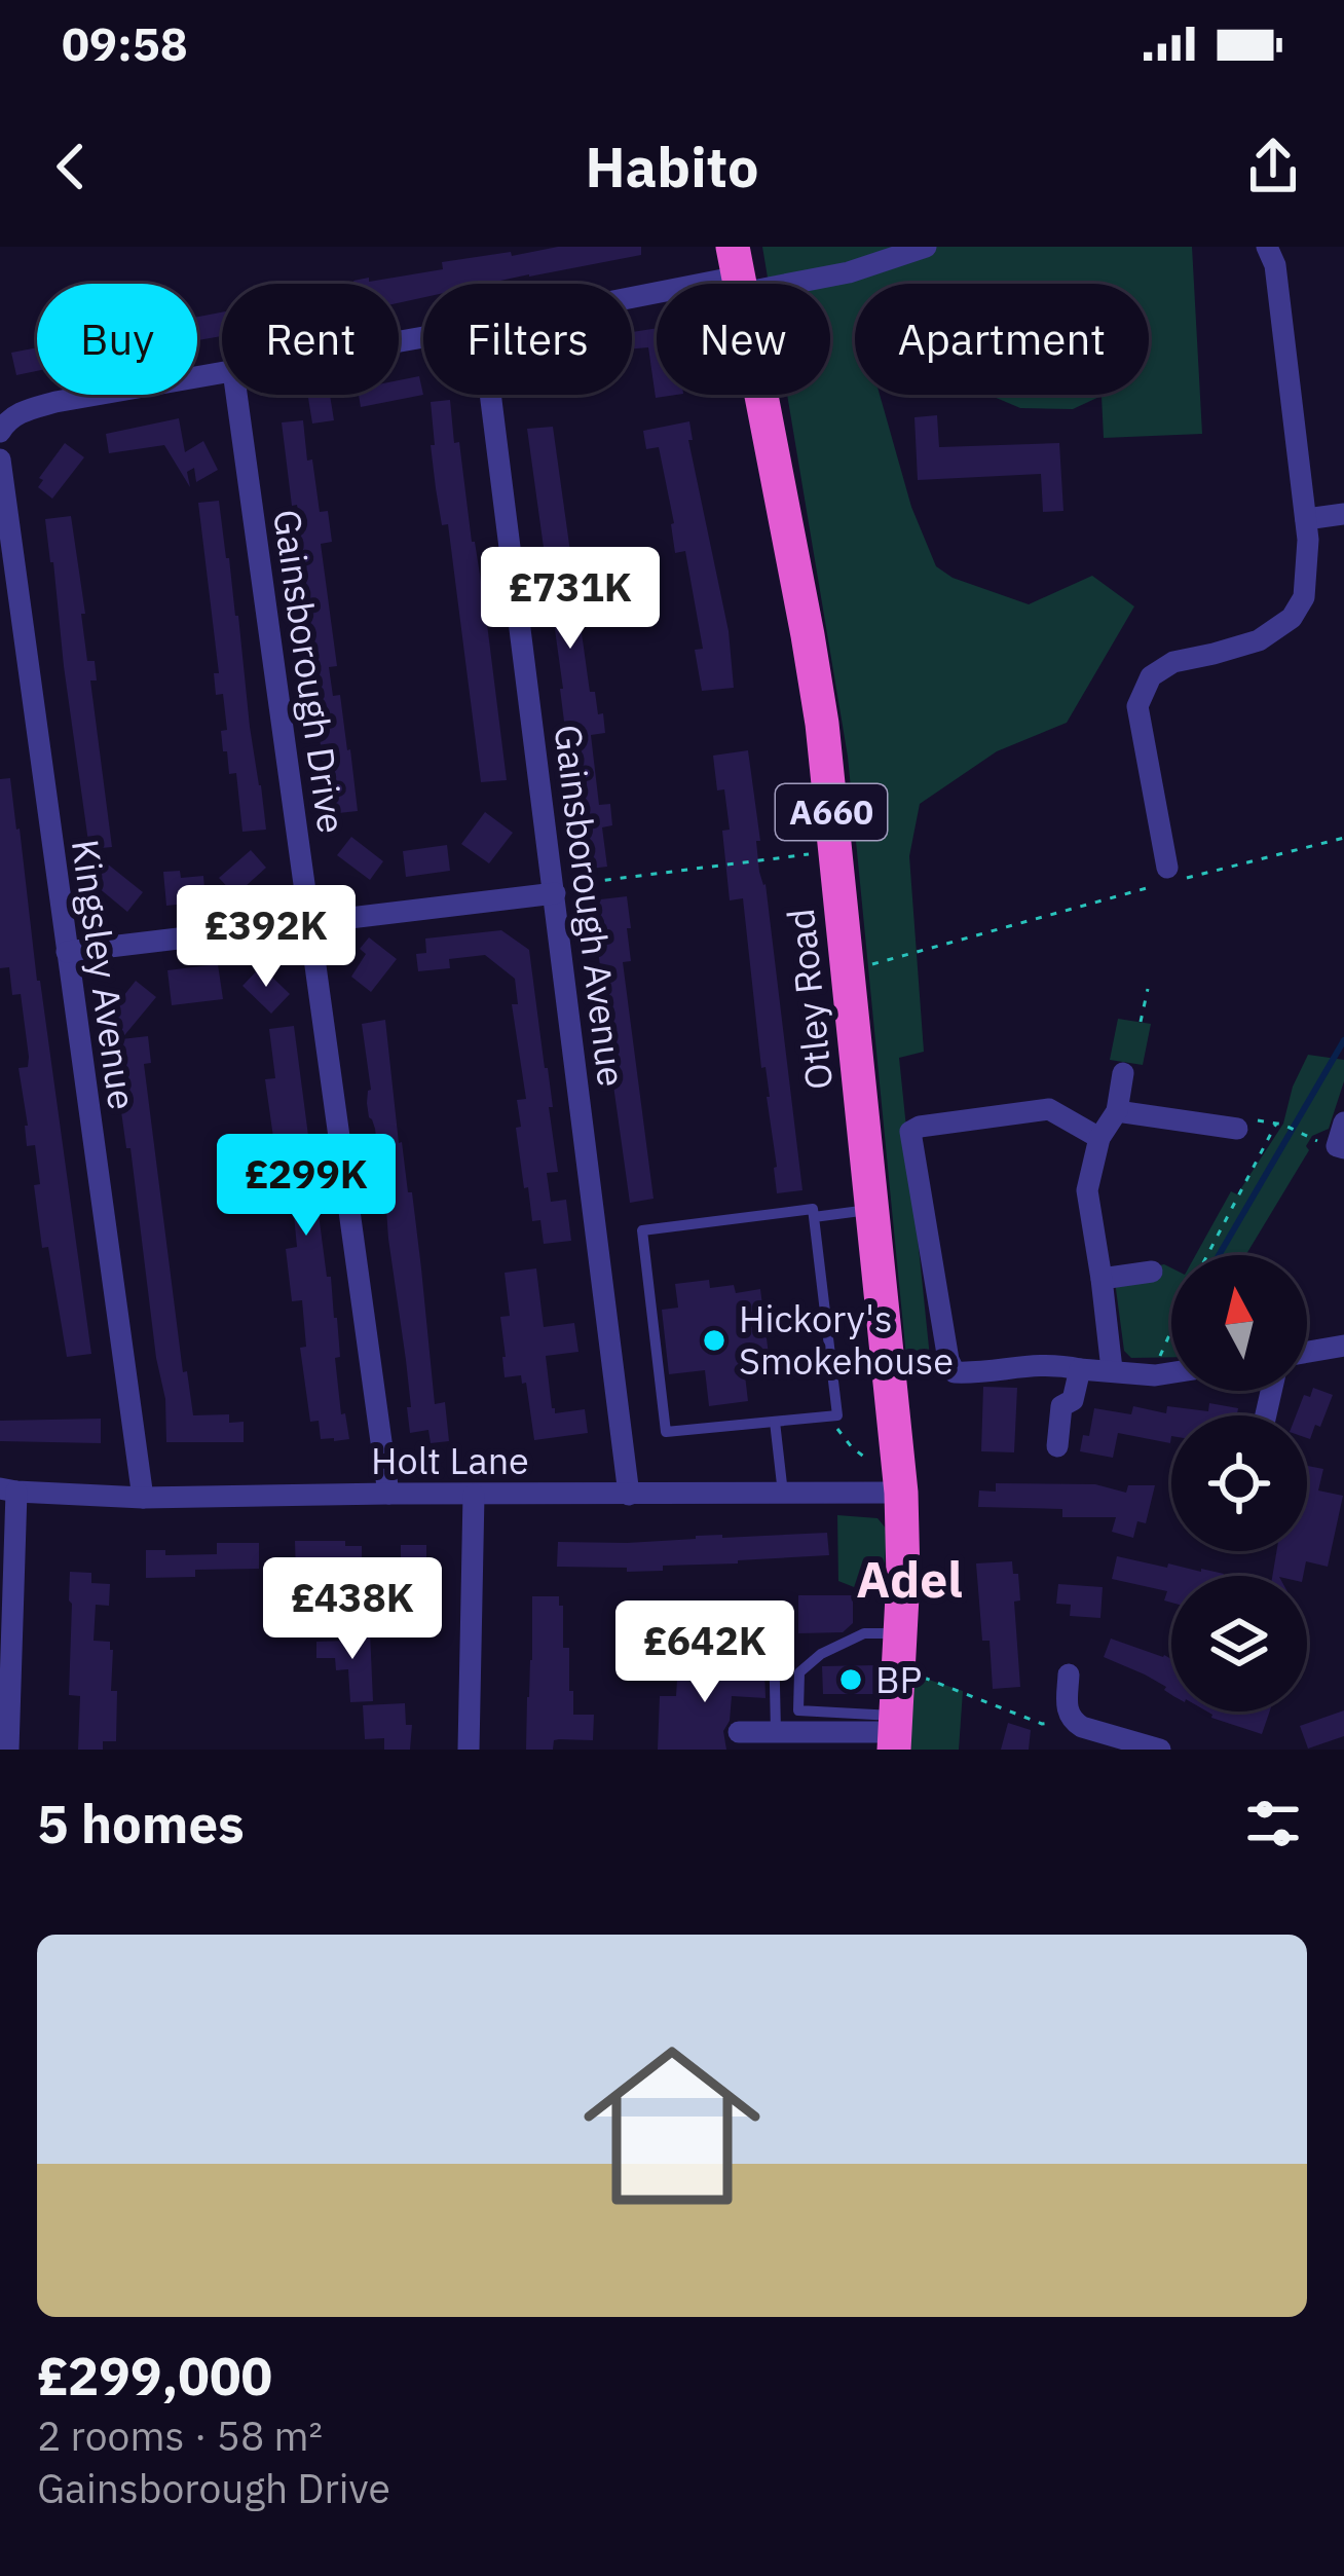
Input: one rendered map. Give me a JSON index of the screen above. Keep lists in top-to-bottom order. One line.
{"streets":{"highway":["A660","Otley Road"],"street":["Gainsborough Drive","Gainsborough Avenue","Kingsley Avenue","Holt Lane"]},"crossings":[["Gainsborough Drive","Holt Lane"],["Gainsborough Avenue","Holt Lane"],["Kingsley Avenue","Holt Lane"],["Otley Road","Holt Lane"]],"districts":["Adel"],"places":["Hickory's Smokehouse","BP"],"north":"top","page":{"status":"09:58","header":"Habito","chip":["Buy","Rent","Filters","New","Apartment"],"price":["£731K","£392K","£299K","£438K","£642K"],"heading":"5 homes","list":[{"name":"£299,000","note":"2 rooms · 58 m² · Gainsborough Drive"}]}}
